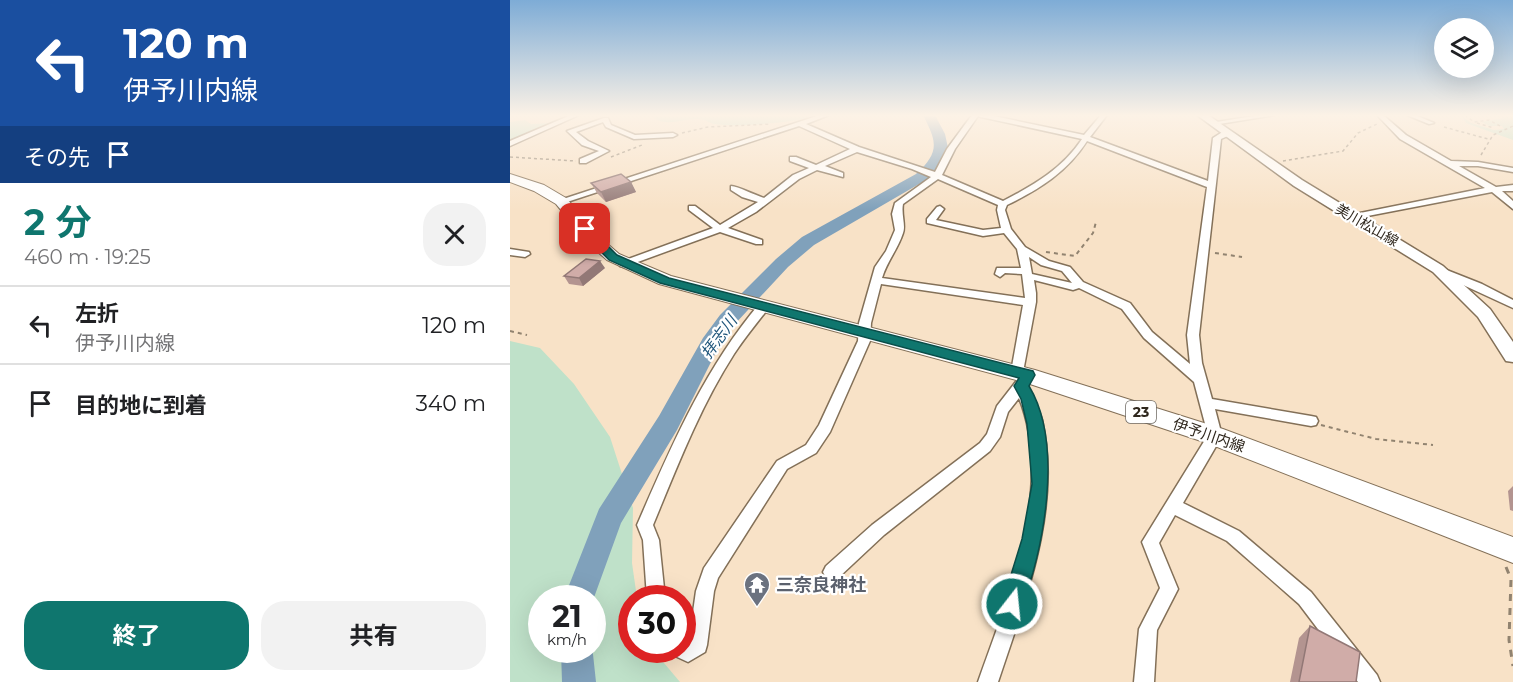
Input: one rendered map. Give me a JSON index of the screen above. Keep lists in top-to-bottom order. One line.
{"streets":{"main road":["美川松山線","23","伊予川内線"]},"water":["拝志川"],"places":{"temple":["三奈良神社"]},"page":{"turn":["120 m","伊予川内線"],"then":"その先","heading":["2 分","460 m · 19:25"],"list":[{"name":"左折","note":"伊予川内線","value":"120 m"},{"name":"目的地に到着","value":"340 m"}],"speed":"21 km/h","limit":"30","buttons":["終了","共有"]}}
